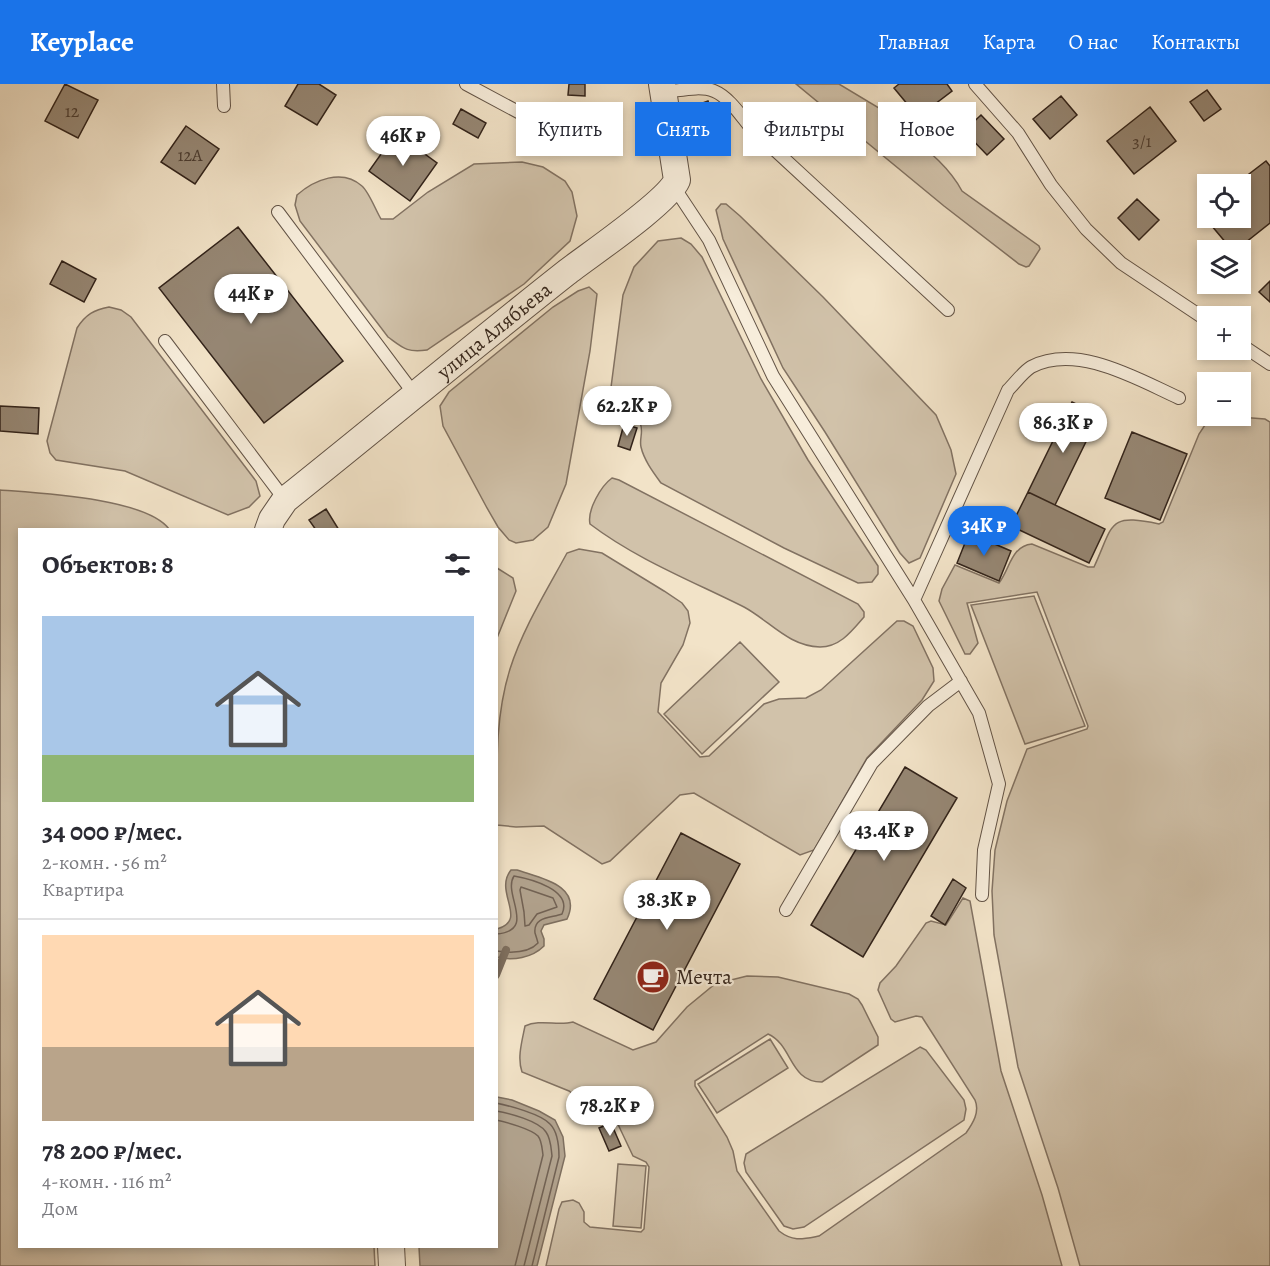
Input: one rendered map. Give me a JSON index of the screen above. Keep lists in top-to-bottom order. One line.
{"streets":{"street":["улица Алябьева"]},"places":{"cafe":["Мечта"]},"house_numbers":["12","3/1","12А"],"page":{"header":"Keyplace","nav":["Главная","Карта","О нас","Контакты"],"chip":["Купить","Снять","Фильтры","Новое"],"price":["46K ₽","44K ₽","62.2K ₽","86.3K ₽","34K ₽","43.4K ₽","38.3K ₽","78.2K ₽"],"map_buttons":["+","−"],"heading":"Объектов: 8","list":[{"name":"34 000 ₽/мес.","note":"2-комн. · 56 m² · Квартира"},{"name":"78 200 ₽/мес.","note":"4-комн. · 116 m² · Дом"}]}}
